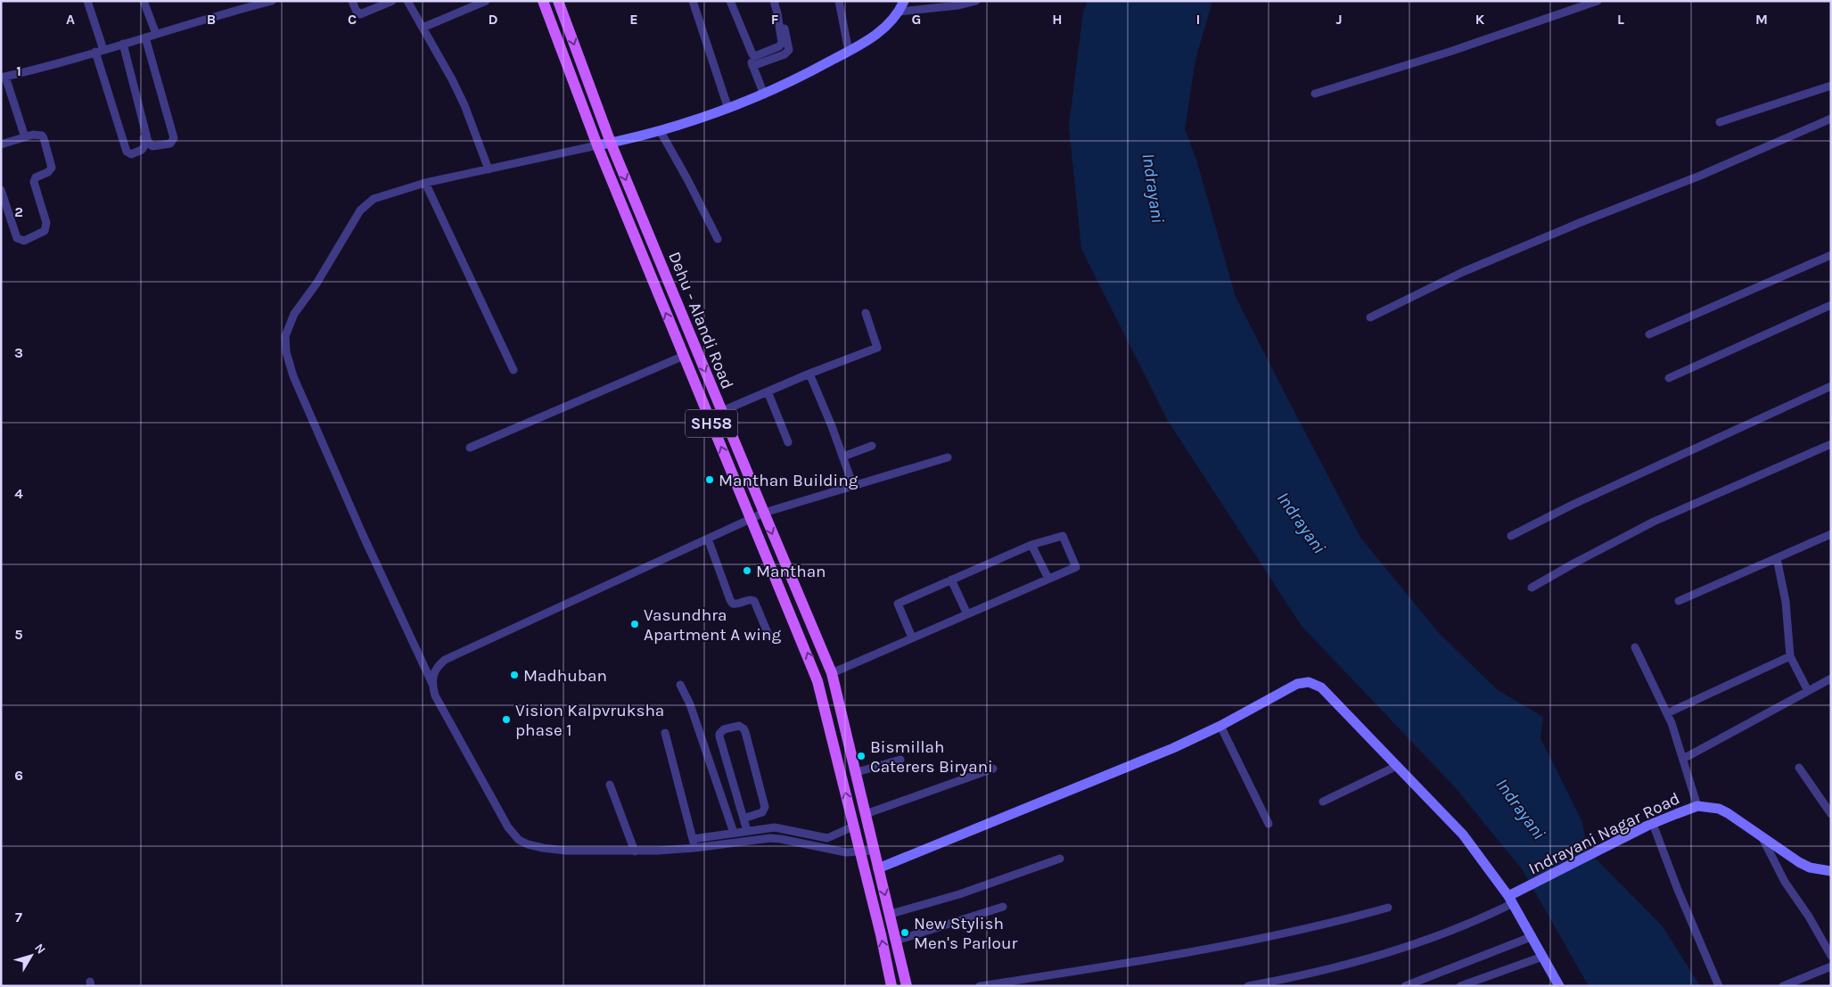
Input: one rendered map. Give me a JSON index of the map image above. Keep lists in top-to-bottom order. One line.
{"streets":{"main road":["Dehu - Alandi Road","SH58"],"street":["Indrayani Nagar Road"]},"water":["Indrayani"],"places":["Manthan Building","Manthan","Vasundhra Apartment A wing","Madhuban","Vision Kalpvruksha phase 1","Bismillah Caterers Biryani","New Stylish Men's Parlour"],"north":"top right","grid":{"columns":["A","B","C","D","E","F","G","H","I","J","K","L","M"],"rows":["1","2","3","4","5","6","7"]}}
